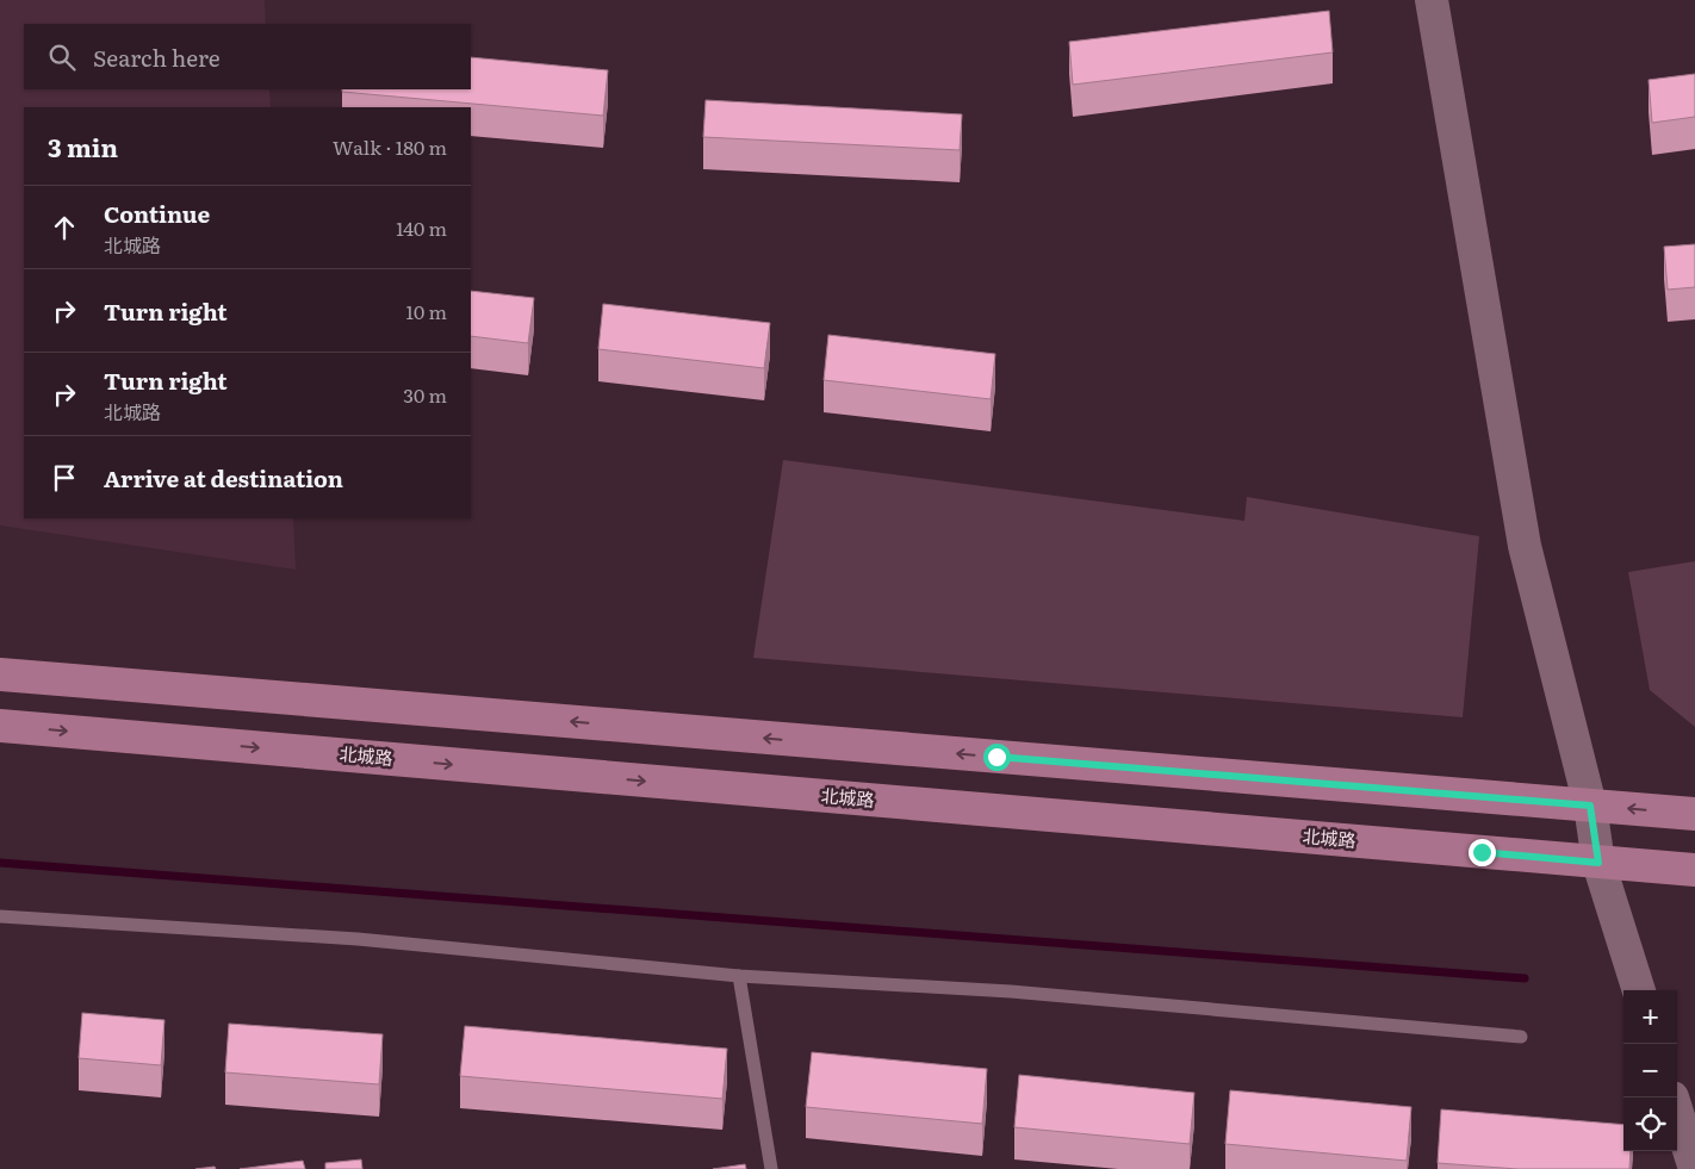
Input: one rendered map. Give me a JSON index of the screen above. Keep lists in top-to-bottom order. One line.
{"streets":{"main road":["北城路"]},"page":{"search":"Search here","heading":["3 min","Walk · 180 m"],"list":[["Continue","北城路","140 m"],["Turn right","10 m"],["Turn right","北城路","30 m"],"Arrive at destination"],"map_buttons":["+","−"]}}
